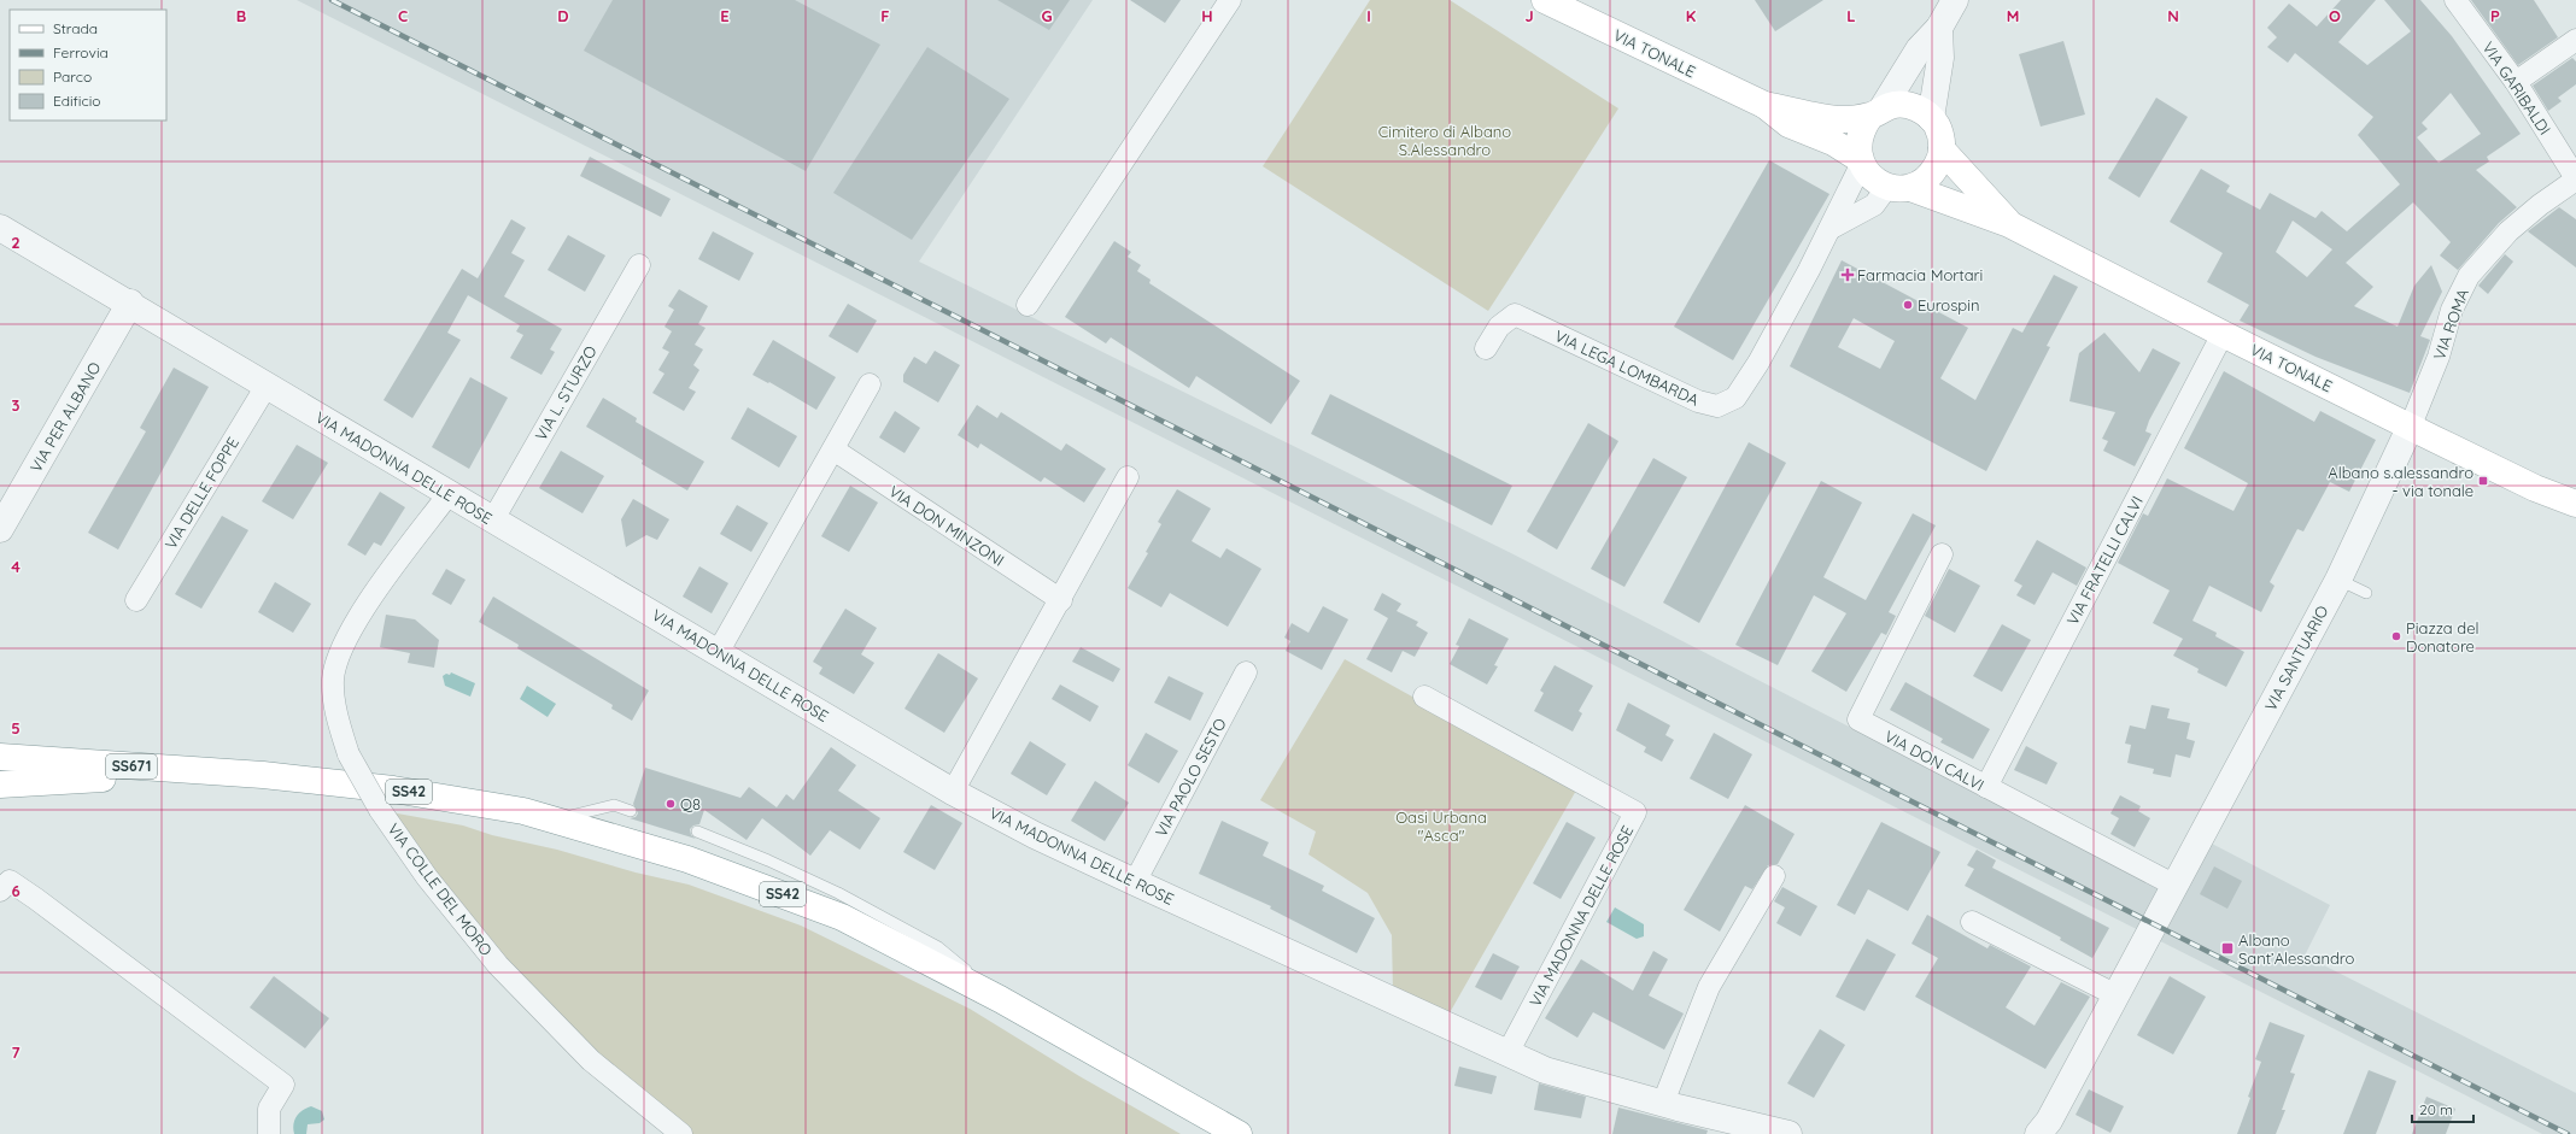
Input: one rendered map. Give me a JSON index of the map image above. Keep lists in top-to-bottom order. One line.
{"streets":{"main road":["VIA TONALE","SS671","SS42"],"street":["VIA GARIBALDI","VIA ROMA","VIA LEGA LOMBARDA","VIA L. STURZO","VIA PER ALBANO","VIA MADONNA DELLE ROSE","VIA DELLE FOPPE","VIA DON MINZONI","VIA FRATELLI CALVI","VIA SANTUARIO","VIA DON CALVI","VIA PAOLO SESTO","VIA COLLE DEL MORO"]},"crossings":[["VIA TONALE","VIA ROMA"],["VIA TONALE","VIA LEGA LOMBARDA"],["VIA TONALE","VIA FRATELLI CALVI"],["VIA TONALE","VIA SANTUARIO"],["VIA GARIBALDI","VIA ROMA"],["VIA ROMA","VIA SANTUARIO"],["VIA L. STURZO","VIA MADONNA DELLE ROSE"],["VIA PER ALBANO","VIA MADONNA DELLE ROSE"],["VIA MADONNA DELLE ROSE","VIA DELLE FOPPE"],["VIA MADONNA DELLE ROSE","VIA PAOLO SESTO"],["VIA MADONNA DELLE ROSE","VIA COLLE DEL MORO"],["VIA FRATELLI CALVI","VIA DON CALVI"],["VIA SANTUARIO","VIA DON CALVI"],["SS671","SS42"]],"parks":["Cimitero di Albano S.Alessandro","Oasi Urbana \"Asca\""],"places":{"health":["Farmacia Mortari"],"other":["Eurospin","Piazza del Donatore","Q8"],"transit":["Albano s.alessandro - via tonale","Albano Sant’Alessandro"]},"legend":["Strada","Ferrovia","Parco","Edificio"],"scale_bar":"20 m","grid":{"columns":["B","C","D","E","F","G","H","I","J","K","L","M","N","O","P"],"rows":["2","3","4","5","6","7"]}}
